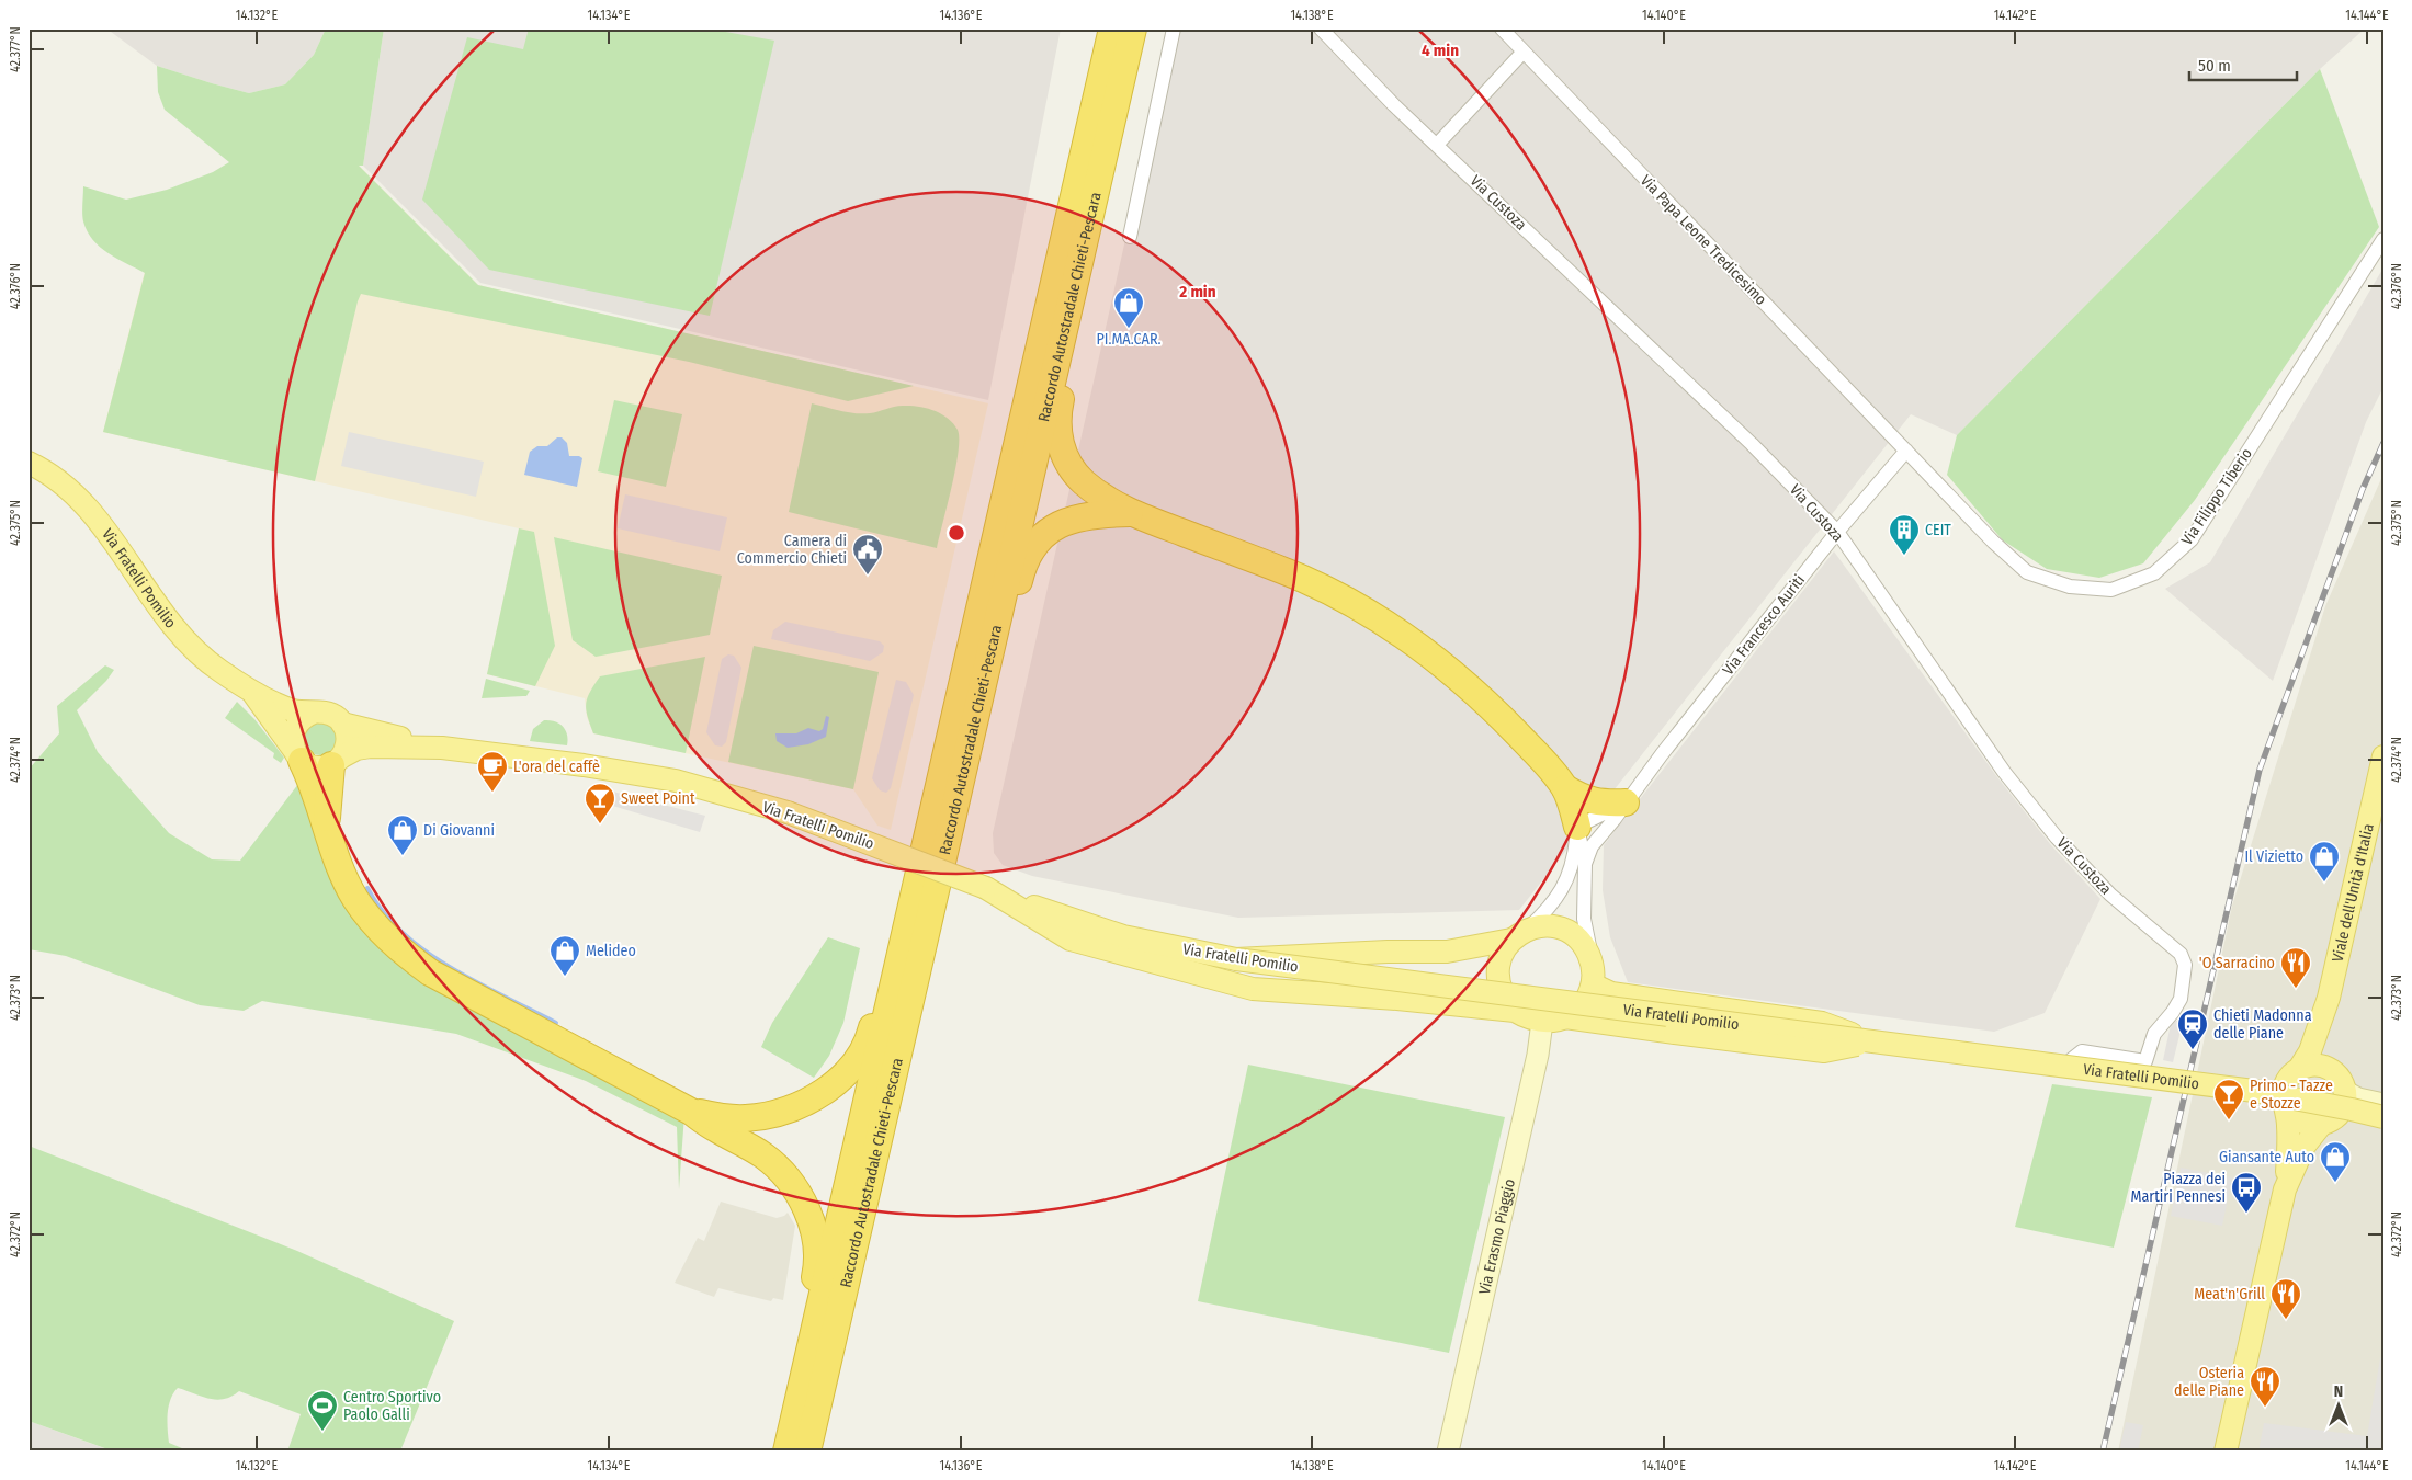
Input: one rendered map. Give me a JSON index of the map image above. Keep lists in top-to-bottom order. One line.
{"streets":{"highway":["Raccordo Autostradale Chieti-Pescara"],"main road":["Via Fratelli Pomilio","Viale dell'Unità d'Italia"],"street":["Via Custoza","Via Papa Leone Tredicesimo","Via Filippo Tiberio","Via Francesco Auriti","Via Erasmo Piaggio"]},"crossings":[["Via Custoza","Via Fratelli Pomilio"],["Via Custoza","Via Francesco Auriti"],["Via Papa Leone Tredicesimo","Via Filippo Tiberio"],["Via Papa Leone Tredicesimo","Via Francesco Auriti"],["Via Filippo Tiberio","Via Francesco Auriti"],["Via Fratelli Pomilio","Via Erasmo Piaggio"]],"places":{"shop":["PI.MA.CAR.","Di Giovanni","Il Vizietto","Melideo","Giansante Auto"],"building":["CEIT"],"public building":["Camera di Commercio Chieti"],"cafe":["L'ora del caffè"],"bar":["Sweet Point","Primo - Tazze e Stozze"],"restaurant":["'O Sarracino","Meat'n'Grill","Osteria delle Piane"],"station":["Chieti Madonna delle Piane"],"bus stop":["Piazza dei Martiri Pennesi"],"sports":["Centro Sportivo Paolo Galli"]},"scale_bar":"50 m","north":"top","coordinates":["14.132°E","14.134°E","14.136°E","14.138°E","14.140°E","14.142°E","14.144°E","42.377°N","42.376°N","42.375°N","42.374°N","42.373°N","42.372°N"],"rings":["4 min","2 min"]}
